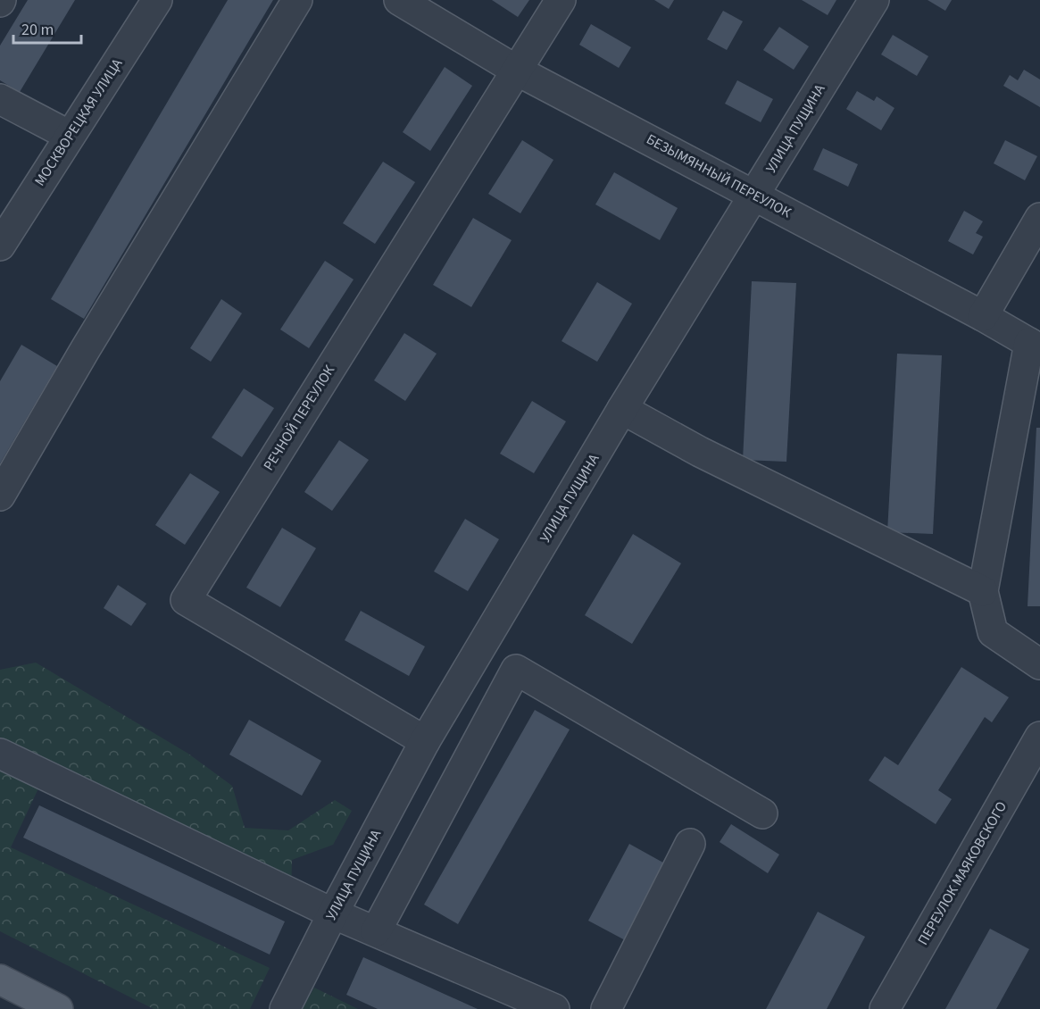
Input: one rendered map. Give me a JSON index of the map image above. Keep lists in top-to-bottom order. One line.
{"streets":{"street":["МОСКВОРЕЦКАЯ УЛИЦА","УЛИЦА ПУЩИНА","БЕЗЫМЯННЫЙ ПЕРЕУЛОК","РЕЧНОЙ ПЕРЕУЛОК","ПЕРЕУЛОК МАЯКОВСКОГО"]},"crossings":[["УЛИЦА ПУЩИНА","БЕЗЫМЯННЫЙ ПЕРЕУЛОК"],["УЛИЦА ПУЩИНА","РЕЧНОЙ ПЕРЕУЛОК"],["БЕЗЫМЯННЫЙ ПЕРЕУЛОК","РЕЧНОЙ ПЕРЕУЛОК"]],"scale_bar":"20 m"}
